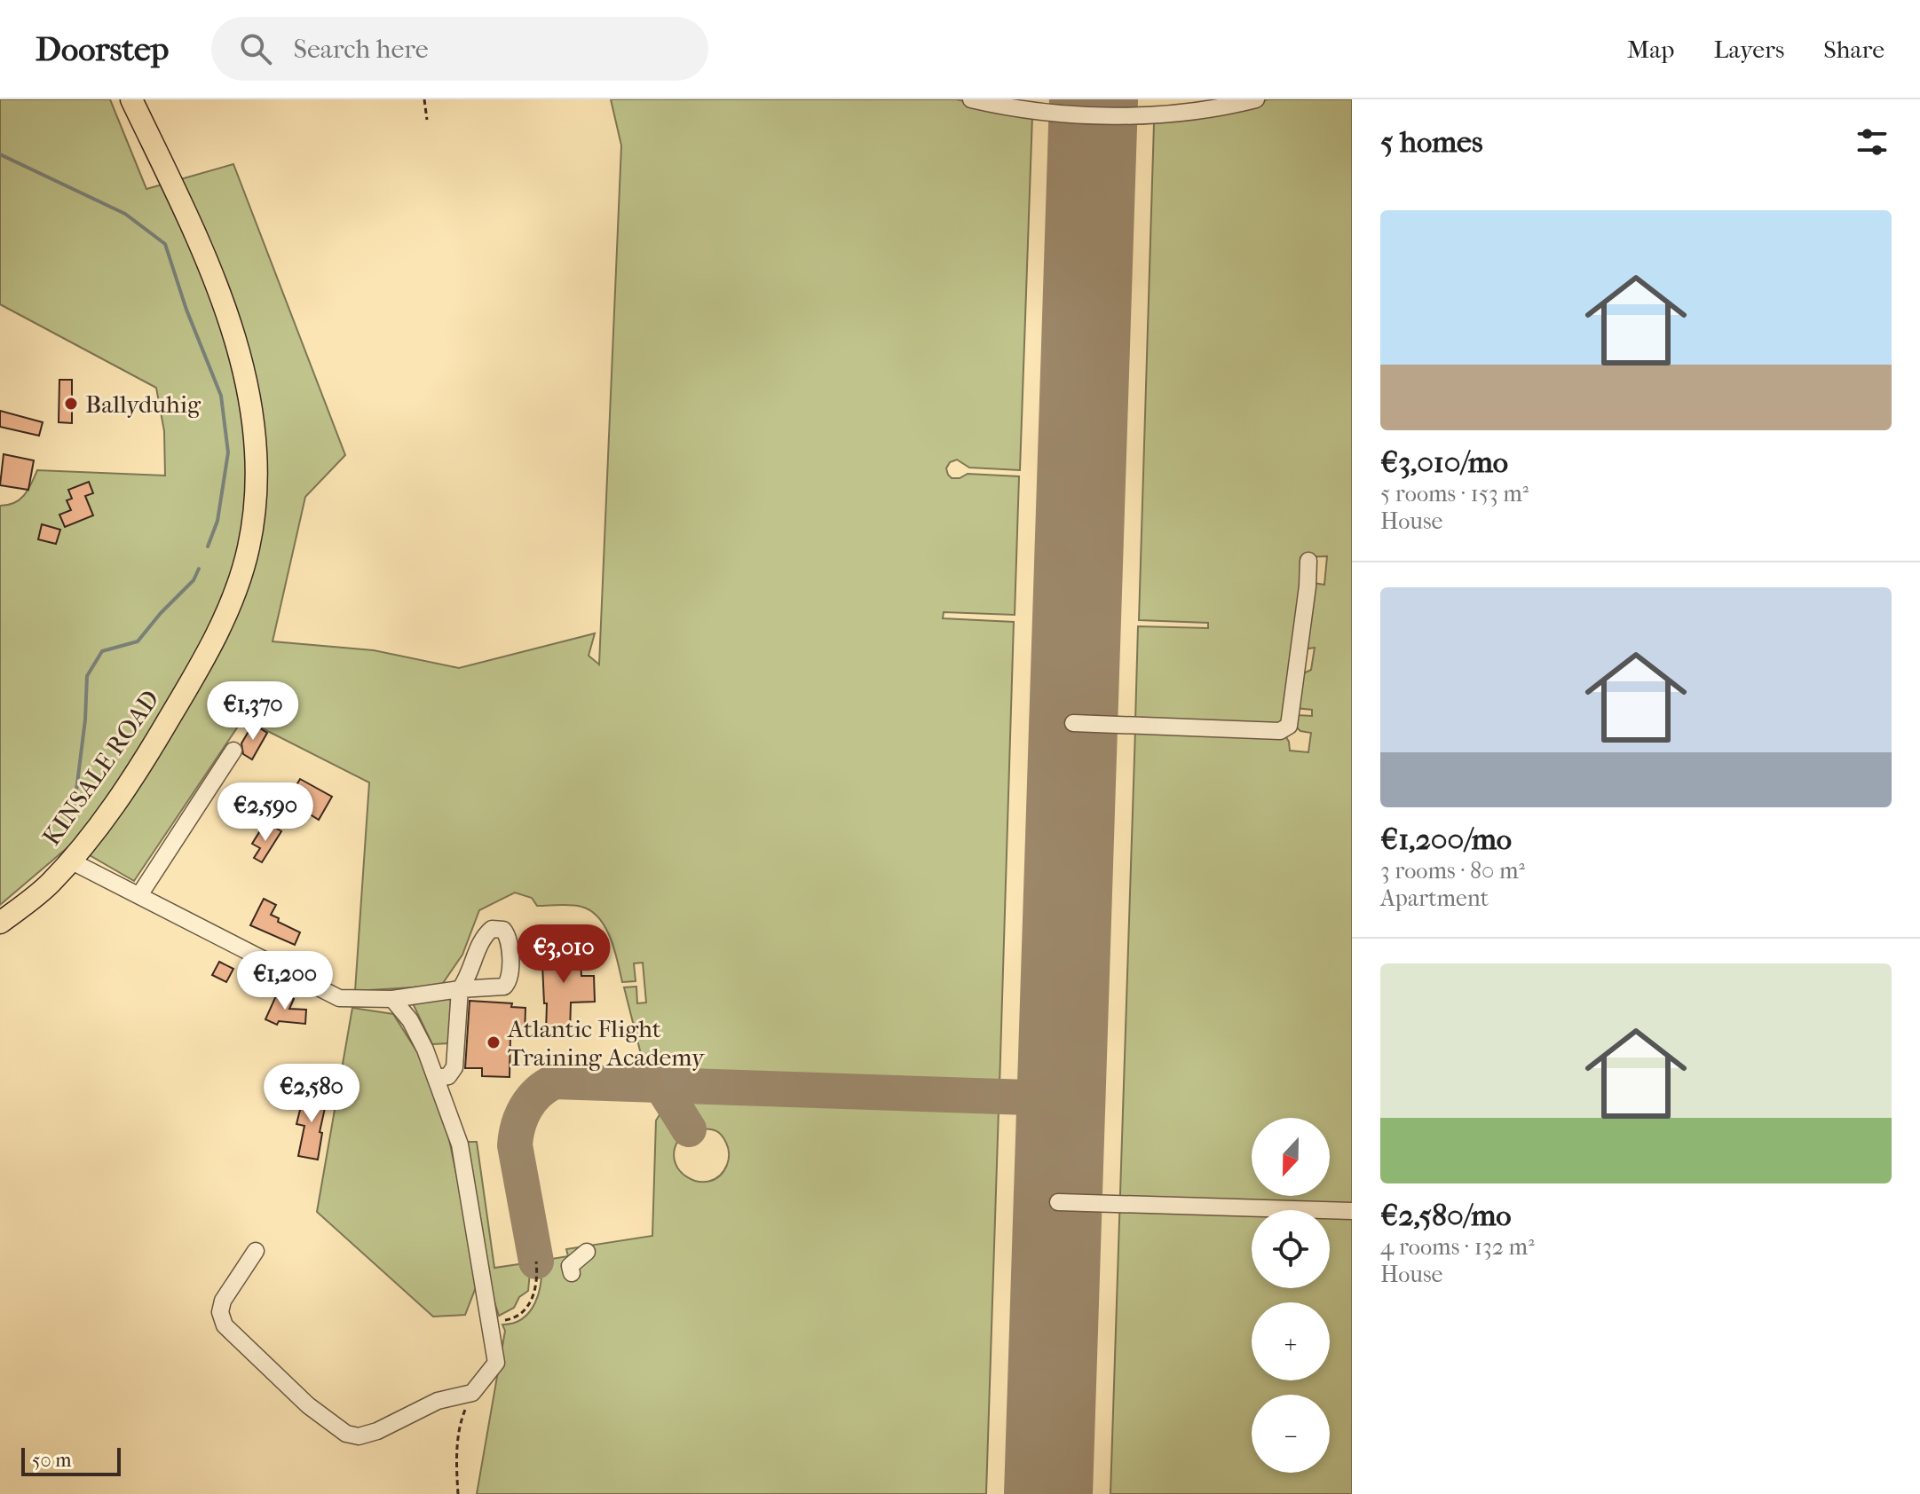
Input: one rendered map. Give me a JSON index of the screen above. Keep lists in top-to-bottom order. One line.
{"streets":{"main road":["KINSALE ROAD"]},"places":["Ballyduhig","Atlantic Flight Training Academy"],"scale_bar":"50 m","north":"bottom","page":{"header":"Doorstep","search":"Search here","nav":["Map","Layers","Share"],"heading":"5 homes","list":[{"name":"€3,010/mo","note":"5 rooms · 153 m² · House"},{"name":"€1,200/mo","note":"3 rooms · 80 m² · Apartment"},{"name":"€2,580/mo","note":"4 rooms · 132 m² · House"}],"price":["€1,370","€2,590","€3,010","€1,200","€2,580"],"map_buttons":["+","−"],"scale":"50 m"}}
